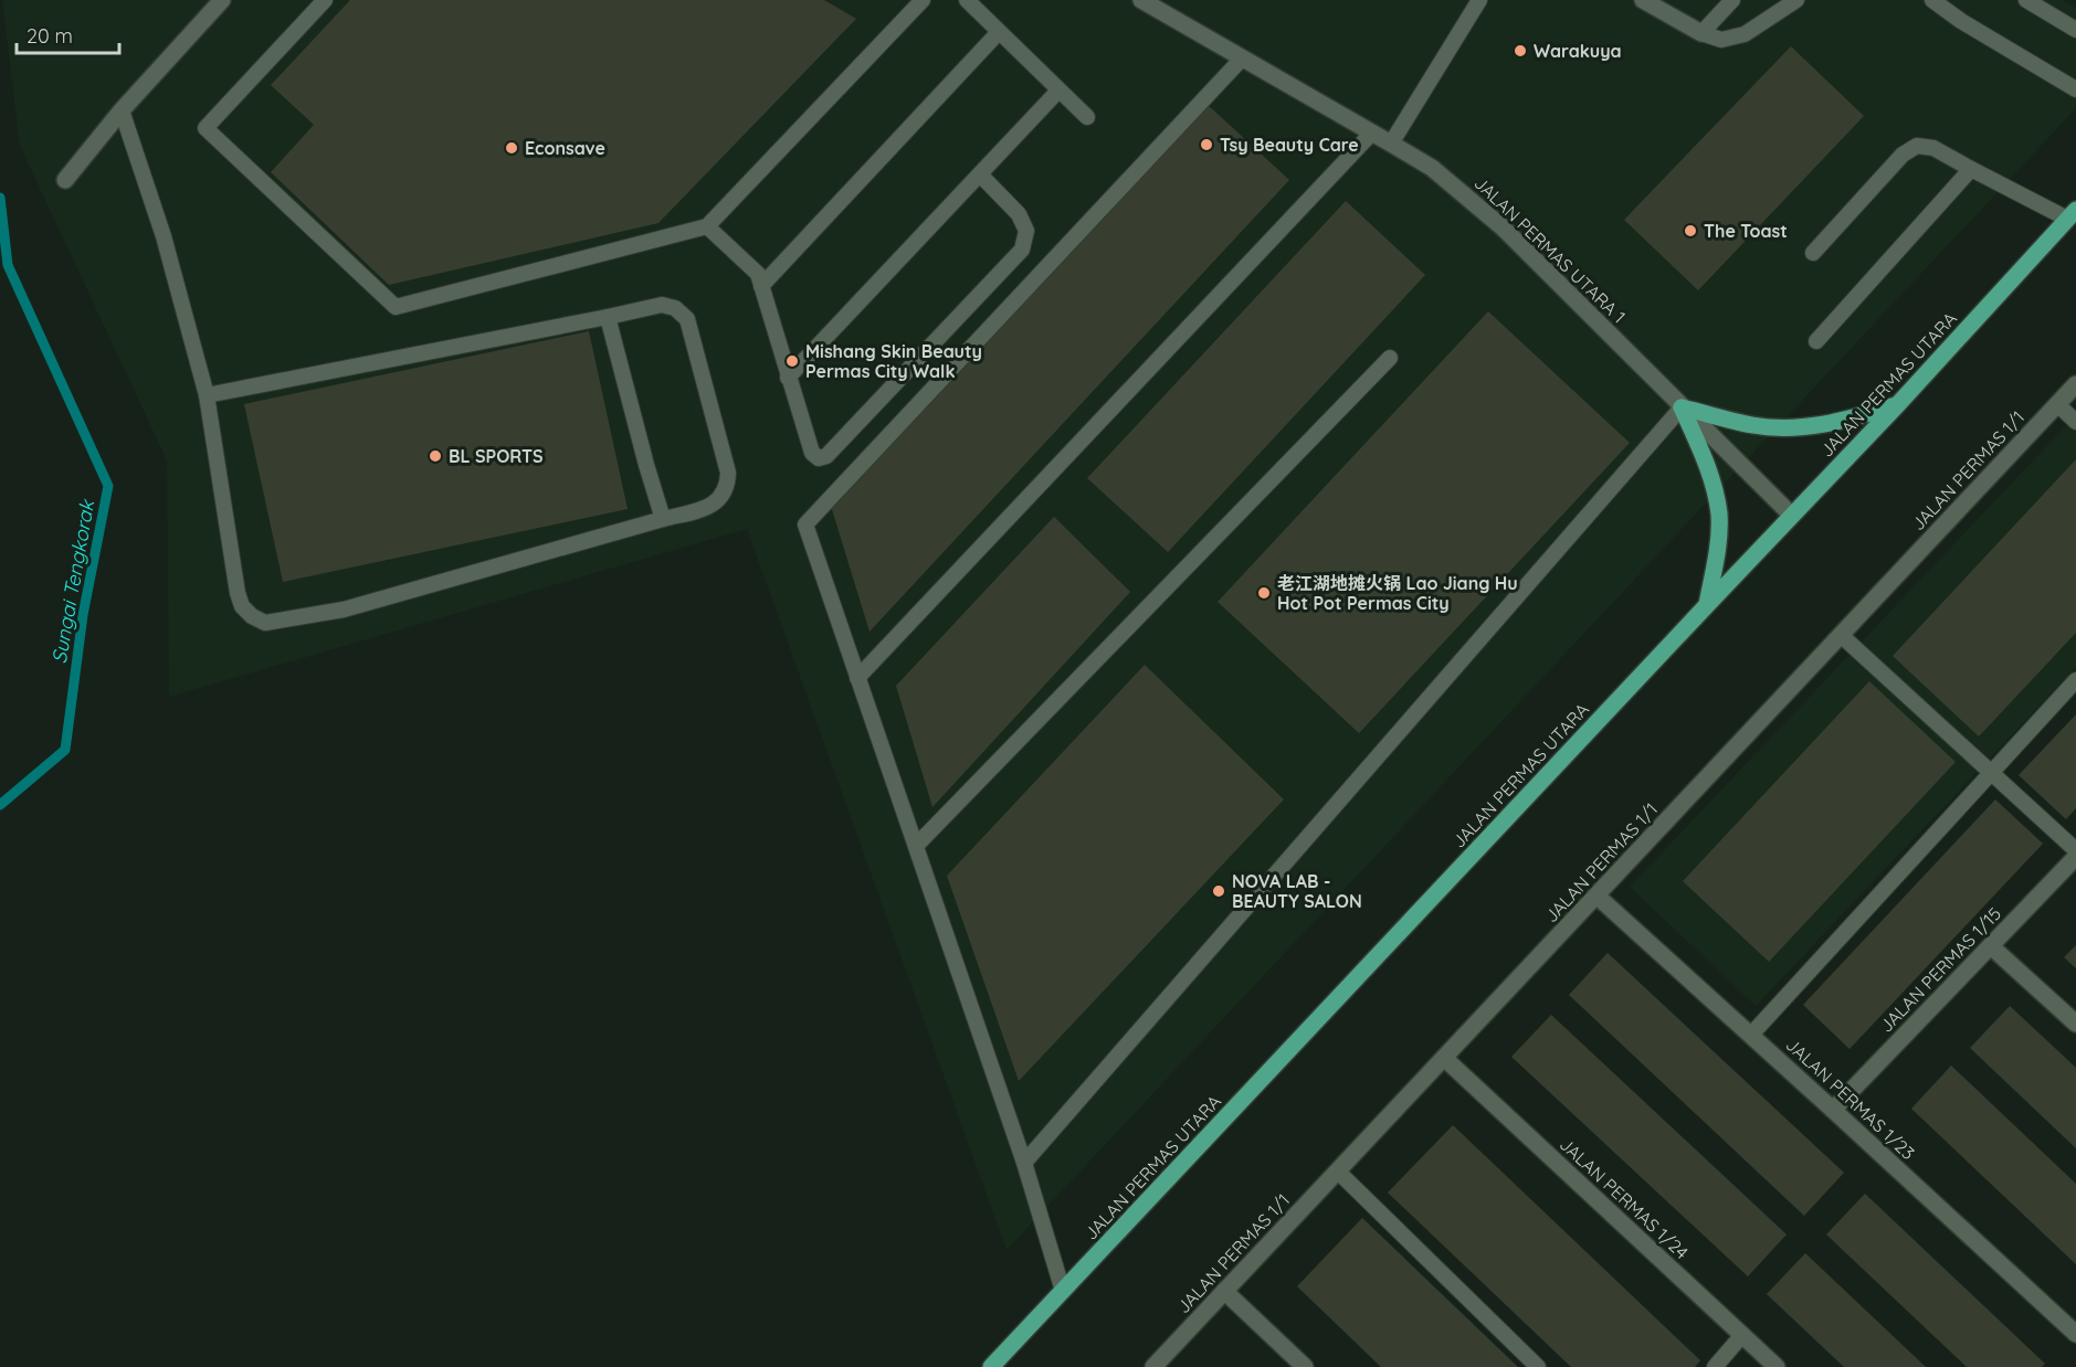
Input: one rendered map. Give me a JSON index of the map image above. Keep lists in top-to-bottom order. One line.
{"streets":{"main road":["JALAN PERMAS UTARA"],"street":["JALAN PERMAS UTARA 1","JALAN PERMAS 1/1","JALAN PERMAS 1/15","JALAN PERMAS 1/23","JALAN PERMAS 1/24"]},"crossings":[["JALAN PERMAS UTARA 1","JALAN PERMAS UTARA"],["JALAN PERMAS 1/1","JALAN PERMAS 1/23"],["JALAN PERMAS 1/1","JALAN PERMAS 1/24"],["JALAN PERMAS 1/15","JALAN PERMAS 1/23"]],"water":["Sungai Tengkorak"],"places":["Warakuya","Tsy Beauty Care","Econsave","The Toast","Mishang Skin Beauty Permas City Walk","BL SPORTS","老江湖地摊火锅 Lao Jiang Hu Hot Pot Permas City","NOVA LAB - BEAUTY SALON"],"scale_bar":"20 m"}
